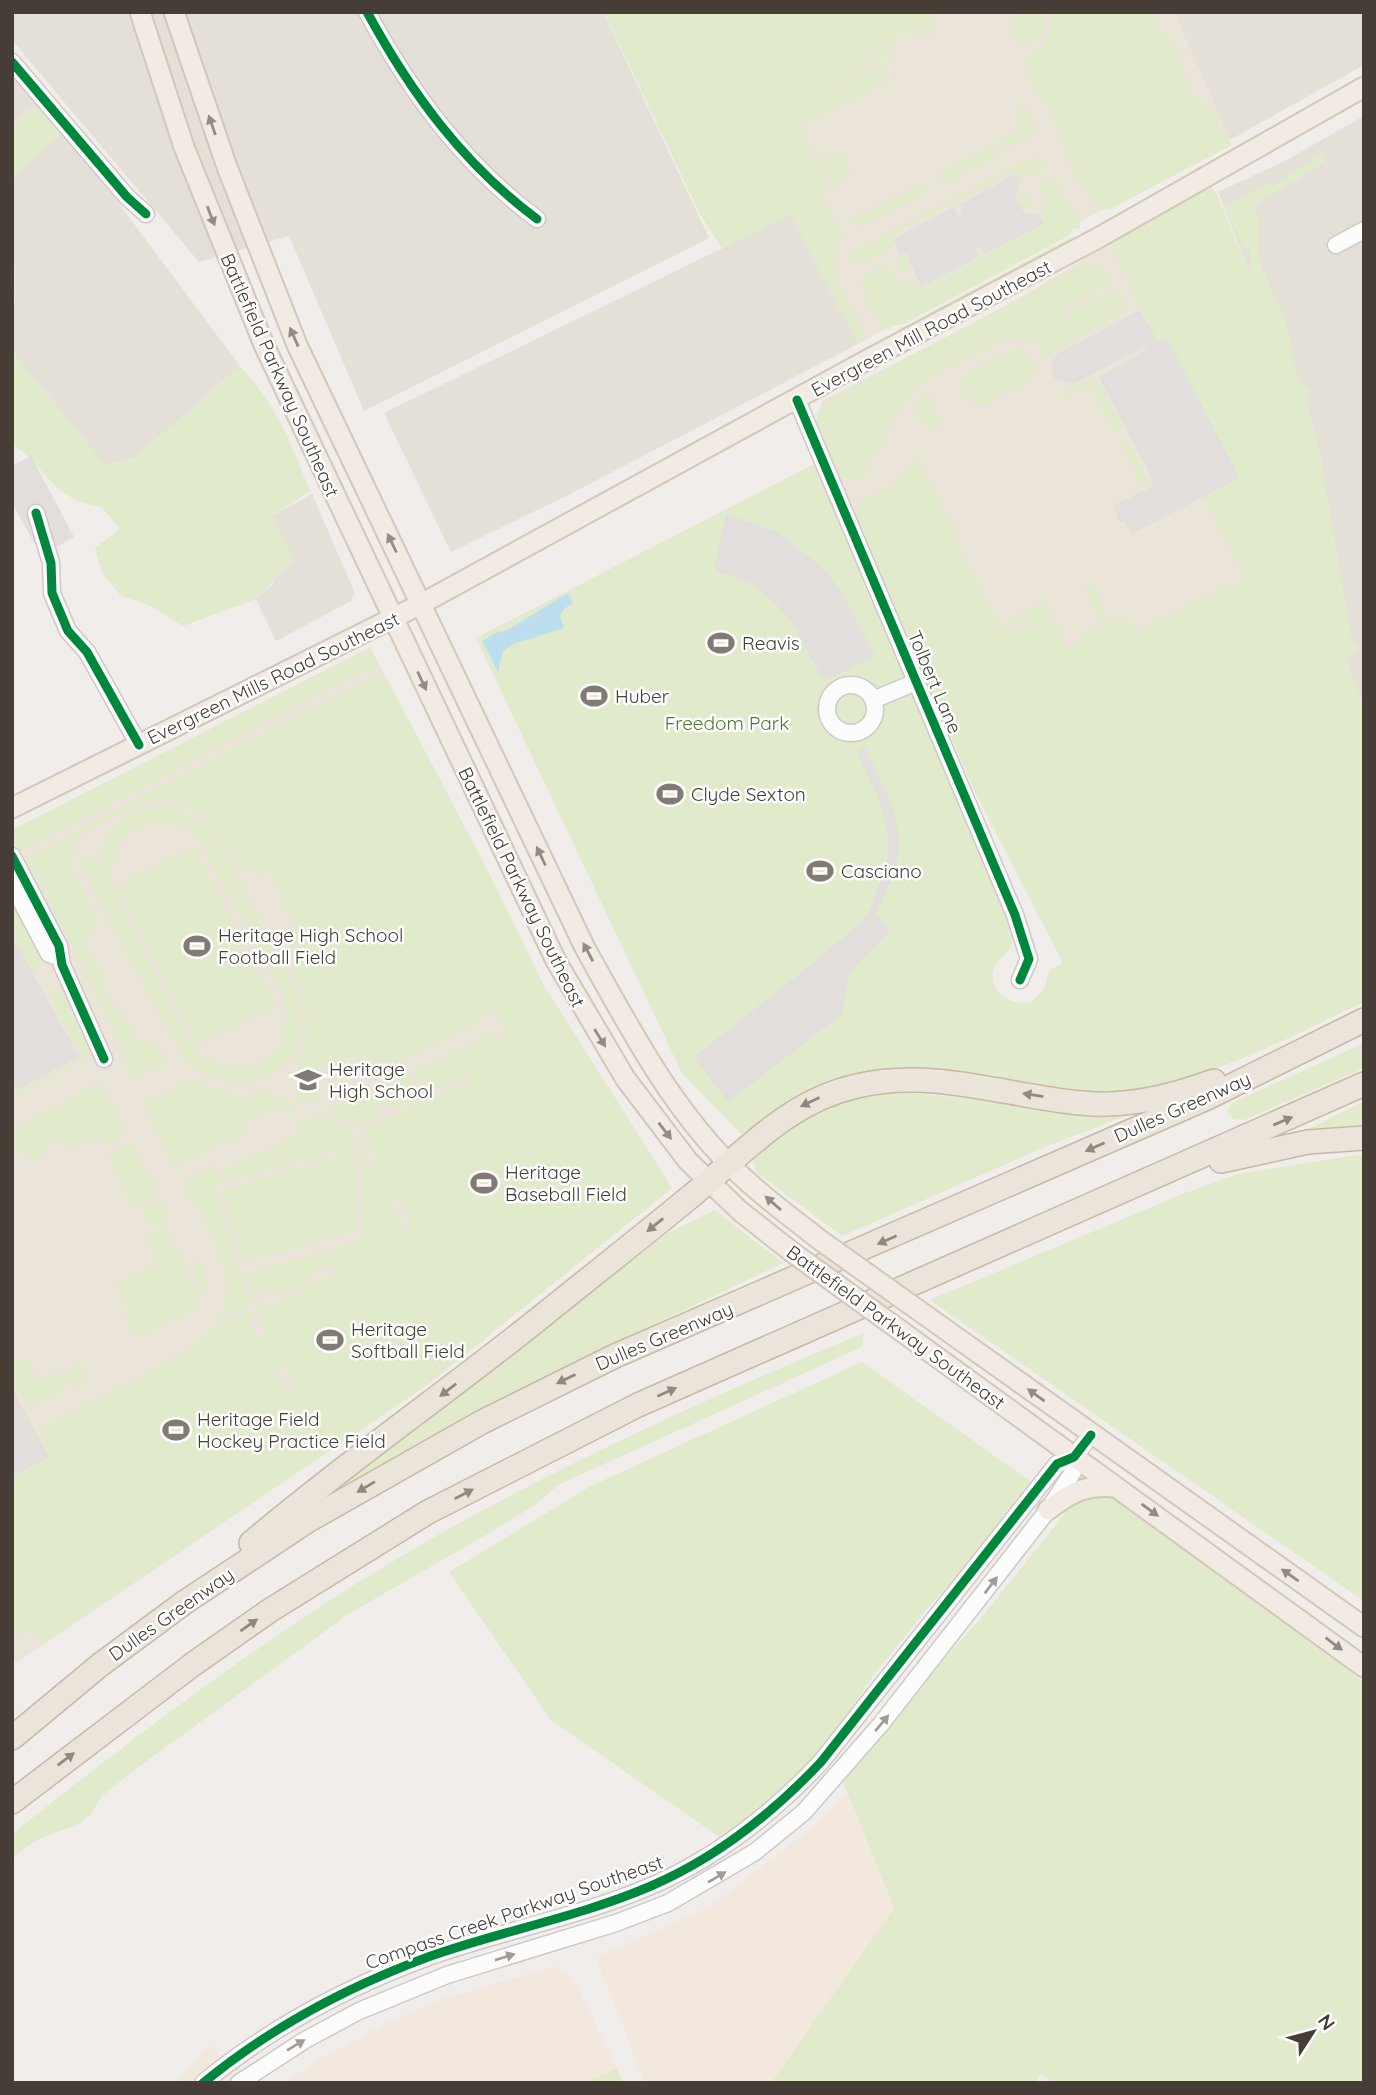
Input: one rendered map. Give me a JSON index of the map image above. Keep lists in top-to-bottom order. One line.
{"streets":{"highway":["Dulles Greenway"],"main road":["Evergreen Mill Road Southeast","Battlefield Parkway Southeast","Evergreen Mills Road Southeast"],"street":["Tolbert Lane","Compass Creek Parkway Southeast"]},"crossings":[["Evergreen Mill Road Southeast","Battlefield Parkway Southeast"],["Evergreen Mill Road Southeast","Evergreen Mills Road Southeast"],["Evergreen Mill Road Southeast","Tolbert Lane"],["Battlefield Parkway Southeast","Evergreen Mills Road Southeast"],["Battlefield Parkway Southeast","Compass Creek Parkway Southeast"]],"parks":["Freedom Park"],"places":{"sports":["Reavis","Huber","Clyde Sexton","Casciano","Heritage High School Football Field","Heritage Baseball Field","Heritage Softball Field","Heritage Field Hockey Practice Field"],"school or university":["Heritage High School"]},"north":"top right"}
